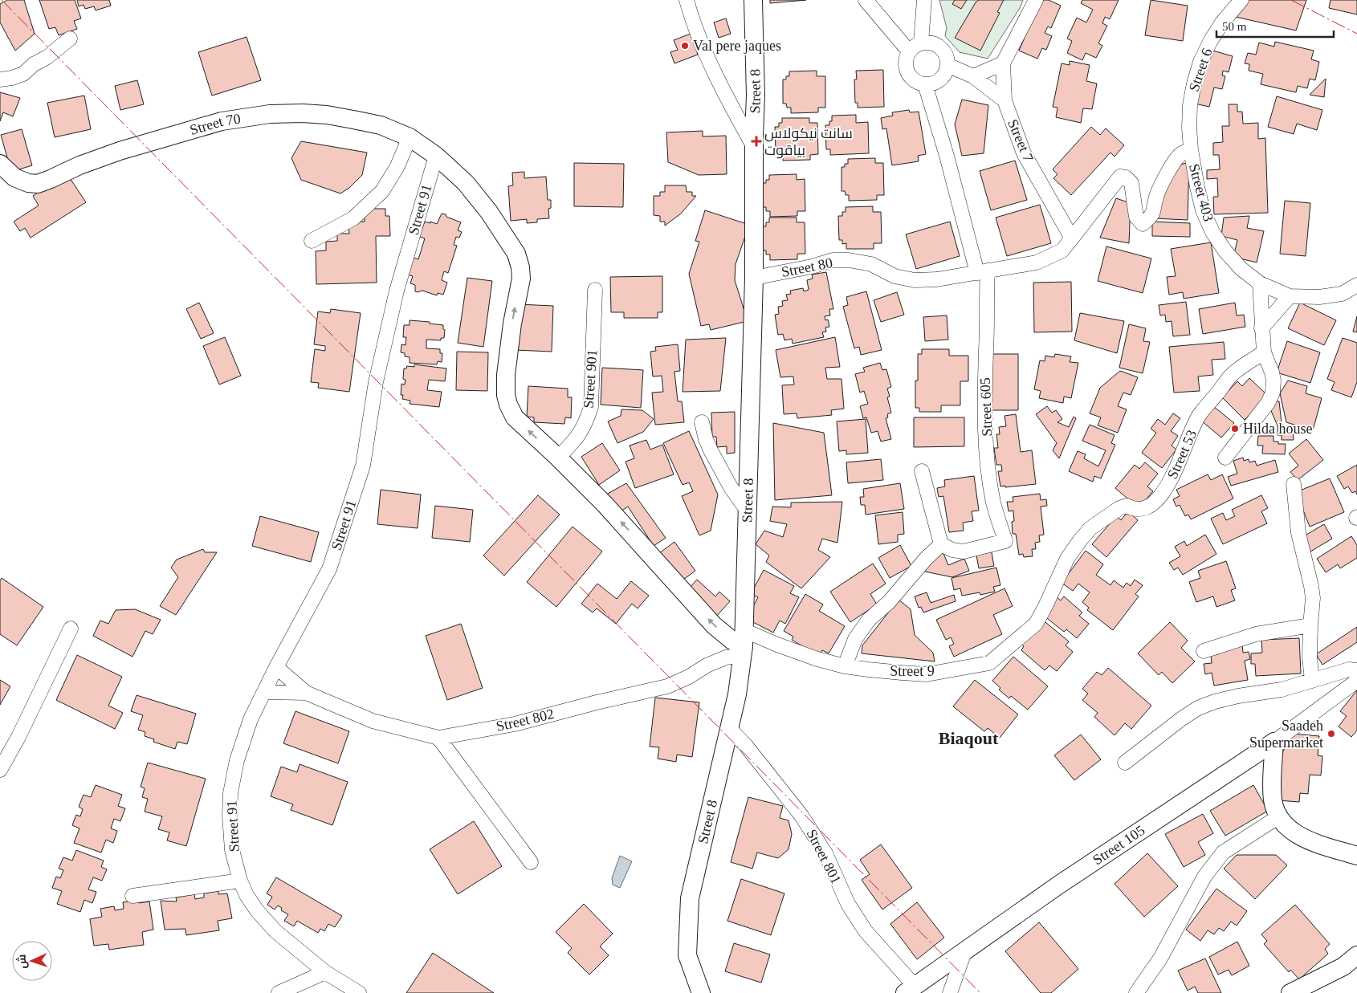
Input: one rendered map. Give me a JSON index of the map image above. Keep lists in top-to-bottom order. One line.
{"streets":{"street":["Street 6","Street 8","Street 70","Street 7","Street 403","Street 91","Street 80","Street 901","Street 605","Street 53","Street 9","Street 802","Street 105","Street 801"]},"crossings":[["Street 6","Street 403"],["Street 6","Street 80"],["Street 8","Street 70"],["Street 8","Street 80"],["Street 8","Street 9"],["Street 8","Street 802"],["Street 8","Street 801"],["Street 70","Street 91"],["Street 70","Street 901"],["Street 70","Street 9"],["Street 70","Street 802"],["Street 7","Street 80"],["Street 7","Street 605"],["Street 403","Street 80"],["Street 91","Street 802"],["Street 80","Street 605"],["Street 53","Street 9"],["Street 9","Street 802"]],"one_way":["Street 70"],"districts":["Biaqout"],"places":{"other":["Val pere jaques","Hilda house","Saadeh Supermarket"],"health":["سانت نيكولاس بياقوت"]},"scale_bar":"50 m","north":"left"}
